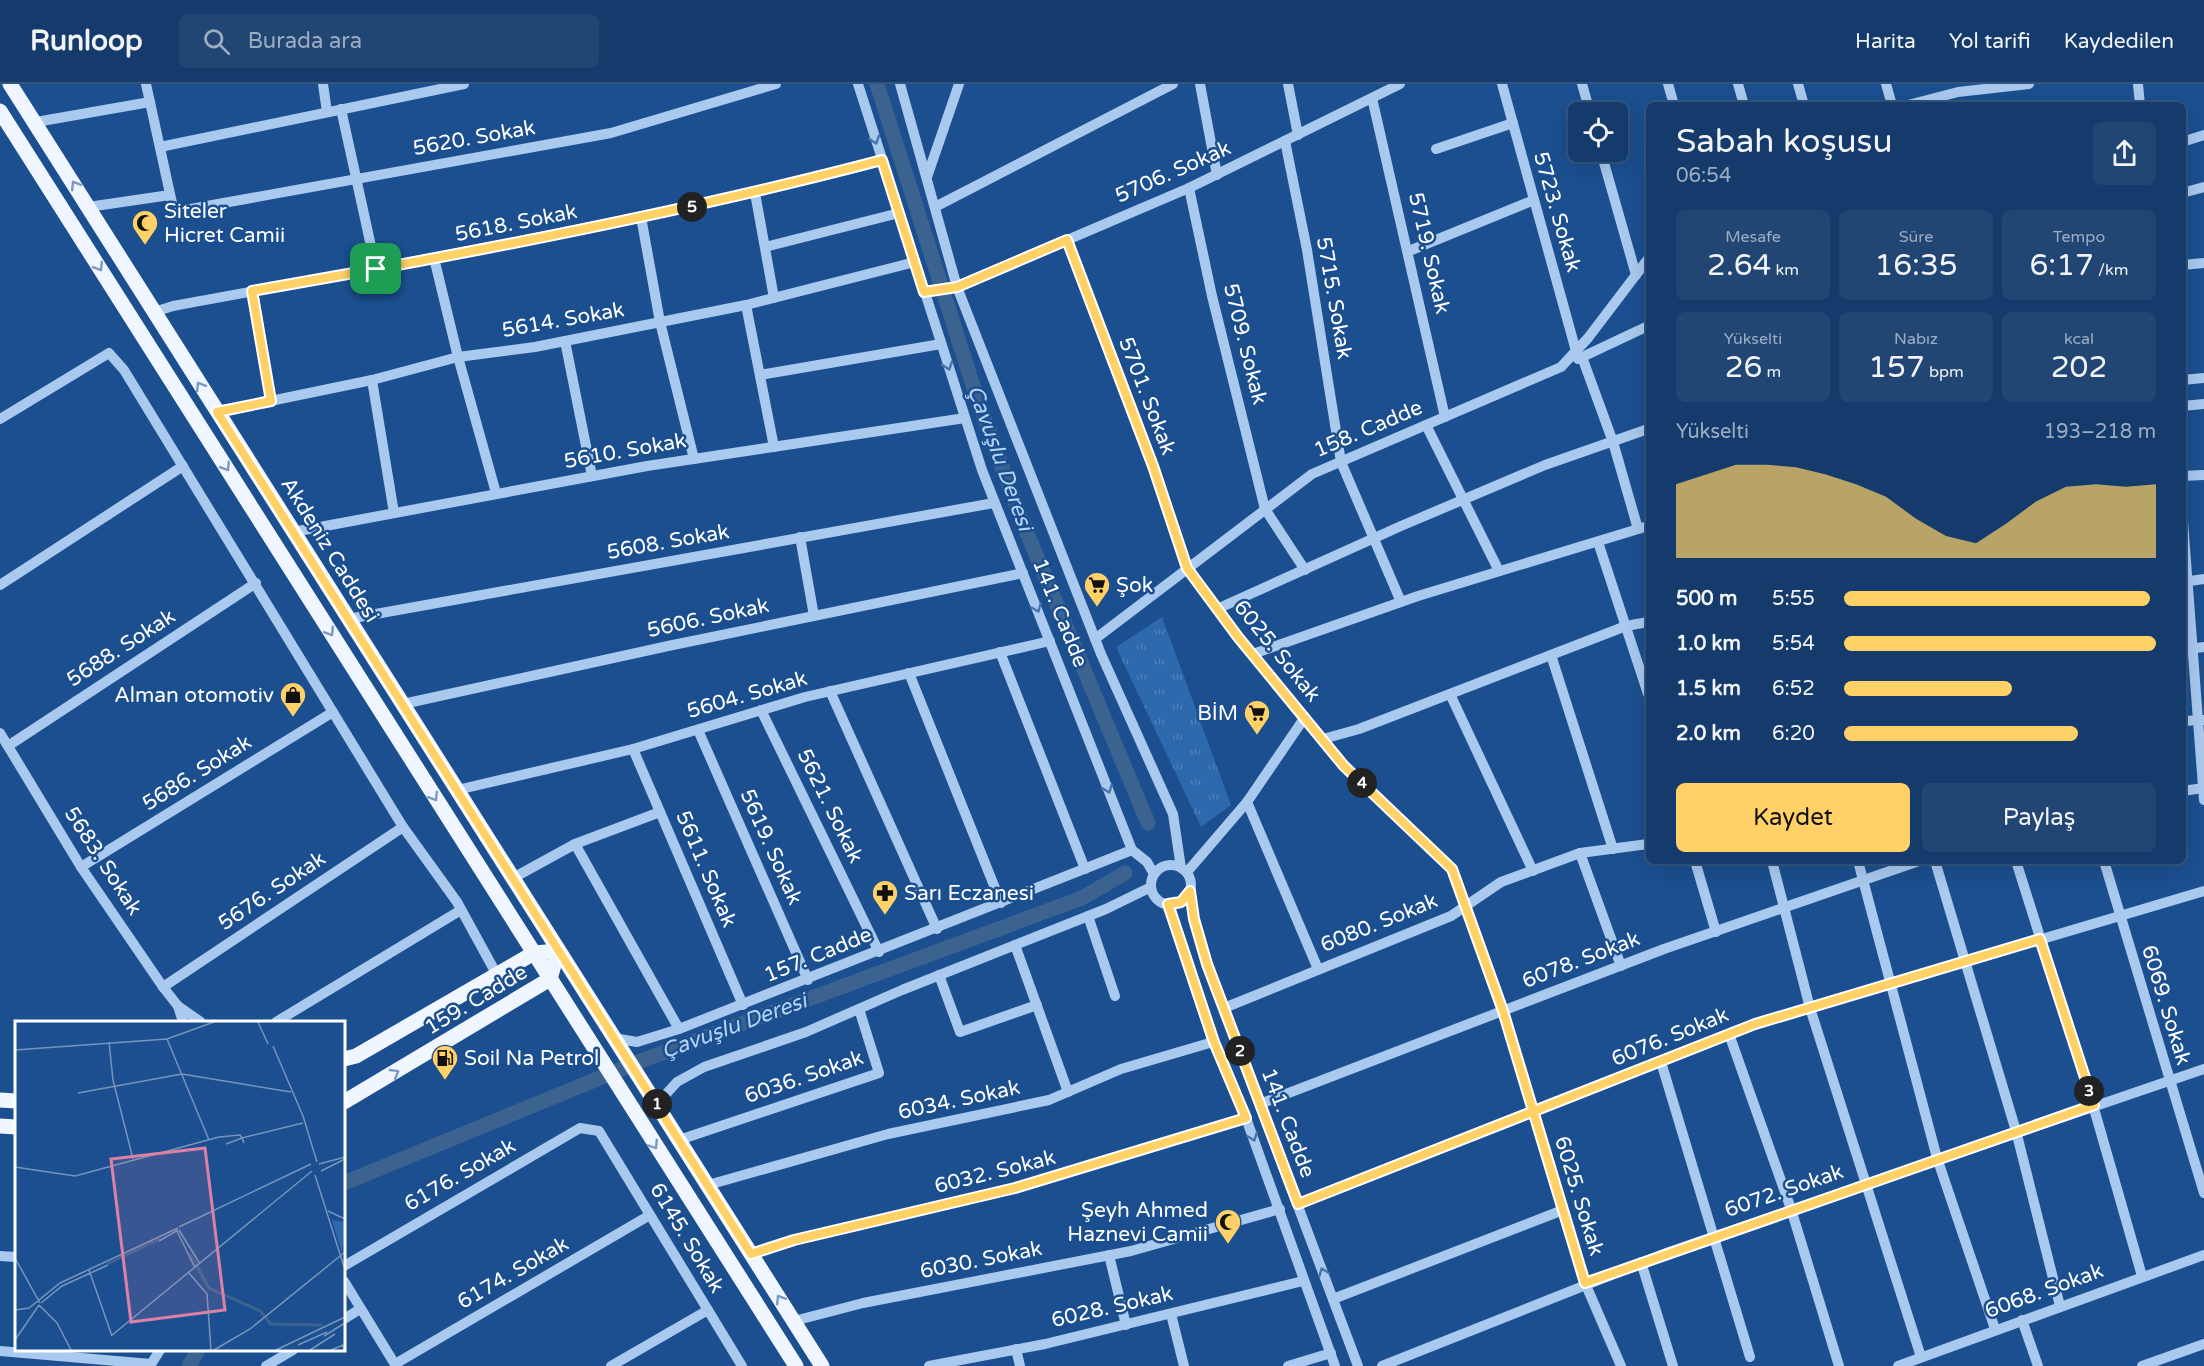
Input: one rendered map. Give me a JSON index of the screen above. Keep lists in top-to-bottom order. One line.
{"streets":{"main road":["Akdeniz Caddesi","159. Cadde"],"street":["5620. Sokak","5706. Sokak","5723. Sokak","5618. Sokak","5719. Sokak","5715. Sokak","5614. Sokak","5709. Sokak","5701. Sokak","158. Cadde","5610. Sokak","5608. Sokak","141. Cadde","5606. Sokak","5688. Sokak","6025. Sokak","5604. Sokak","5686. Sokak","5621. Sokak","5619. Sokak","5683. Sokak","5611. Sokak","5676. Sokak","6080. Sokak","157. Cadde","6078. Sokak","6069. Sokak","6076. Sokak","6036. Sokak","6034. Sokak","6032. Sokak","6176. Sokak","6072. Sokak","6145. Sokak","6030. Sokak","6174. Sokak","6068. Sokak","6028. Sokak"]},"crossings":[["5706. Sokak","5719. Sokak"],["5706. Sokak","5715. Sokak"],["5706. Sokak","5709. Sokak"],["5706. Sokak","5701. Sokak"],["5706. Sokak","141. Cadde"],["5723. Sokak","158. Cadde"],["5618. Sokak","Akdeniz Caddesi"],["5618. Sokak","141. Cadde"],["5719. Sokak","158. Cadde"],["5715. Sokak","158. Cadde"],["5614. Sokak","Akdeniz Caddesi"],["5614. Sokak","141. Cadde"],["5709. Sokak","158. Cadde"],["5701. Sokak","158. Cadde"],["5701. Sokak","6025. Sokak"],["158. Cadde","141. Cadde"],["158. Cadde","6025. Sokak"],["5610. Sokak","Akdeniz Caddesi"],["5610. Sokak","141. Cadde"],["5608. Sokak","Akdeniz Caddesi"],["5608. Sokak","141. Cadde"],["Akdeniz Caddesi","5606. Sokak"],["Akdeniz Caddesi","5604. Sokak"],["Akdeniz Caddesi","157. Cadde"],["Akdeniz Caddesi","159. Cadde"],["141. Cadde","5606. Sokak"],["141. Cadde","5604. Sokak"],["141. Cadde","6080. Sokak"],["141. Cadde","157. Cadde"],["141. Cadde","6078. Sokak"],["141. Cadde","6076. Sokak"],["141. Cadde","6034. Sokak"],["141. Cadde","6032. Sokak"],["141. Cadde","6030. Sokak"],["141. Cadde","6028. Sokak"],["5688. Sokak","5683. Sokak"],["6025. Sokak","6080. Sokak"],["6025. Sokak","6078. Sokak"],["6025. Sokak","6076. Sokak"],["6025. Sokak","6072. Sokak"],["5604. Sokak","5621. Sokak"],["5604. Sokak","5619. Sokak"],["5604. Sokak","5611. Sokak"],["5686. Sokak","5683. Sokak"],["5621. Sokak","157. Cadde"],["5619. Sokak","157. Cadde"],["5683. Sokak","5676. Sokak"],["5611. Sokak","157. Cadde"],["6069. Sokak","6076. Sokak"],["6069. Sokak","6072. Sokak"],["6176. Sokak","6145. Sokak"],["6145. Sokak","6174. Sokak"]],"water":["Çavuşlu Deresi"],"places":{"mosque":["Siteler Hicret Camii","Şeyh Ahmed Haznevi Camii"],"supermarket":["Şok","BİM"],"shop":["Alman otomotiv"],"pharmacy":["Sarı Eczanesi"],"fuel station":["Soil Na Petrol"]},"page":{"header":"Runloop","search":"Burada ara","nav":["Harita","Yol tarifi","Kaydedilen"],"heading":["Sabah koşusu","06:54"],"pins":["5","4","2","3","1"],"stats":[["Mesafe","2.64 km"],["Süre","16:35"],["Tempo","6:17 /km"],["Yükselti","26 m"],["Nabız","157 bpm"],["kcal","202"]],"chart":["Yükselti","193–218 m"],"list":[{"name":"500 m","note":"5:55"},{"name":"1.0 km","note":"5:54"},{"name":"1.5 km","note":"6:52"},{"name":"2.0 km","note":"6:20"}],"buttons":["Kaydet","Paylaş"]}}
